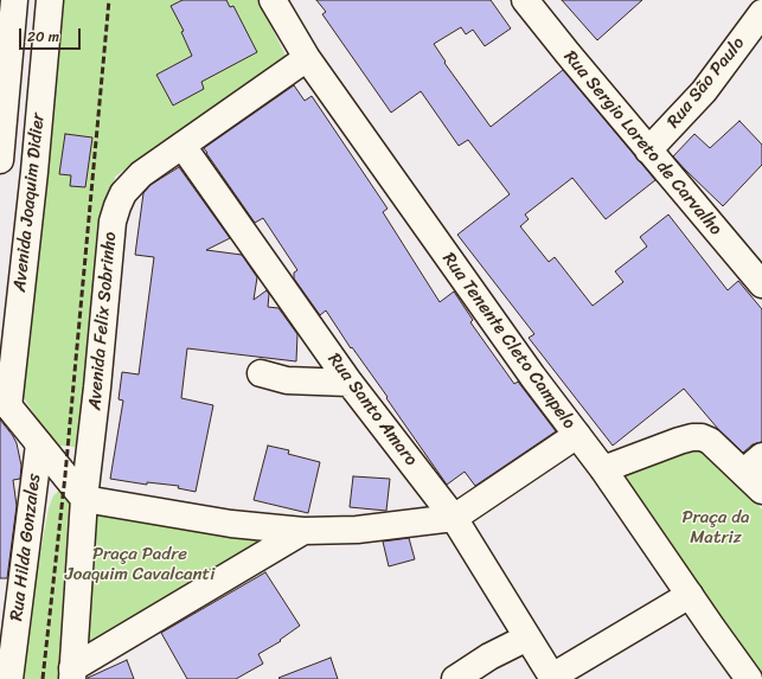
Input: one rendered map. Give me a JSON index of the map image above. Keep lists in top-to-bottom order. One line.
{"streets":{"street":["Rua São Paulo","Rua Sergio Loreto de Carvalho","Avenida Joaquim Didier","Avenida Felix Sobrinho","Rua Tenente Cleto Campelo","Rua Santo Amaro","Rua Hilda Gonzales"]},"crossings":[["Rua São Paulo","Rua Sergio Loreto de Carvalho"],["Avenida Felix Sobrinho","Rua Tenente Cleto Campelo"],["Avenida Felix Sobrinho","Rua Santo Amaro"]],"parks":["Praça da Matriz","Praça Padre Joaquim Cavalcanti"],"scale_bar":"20 m"}
